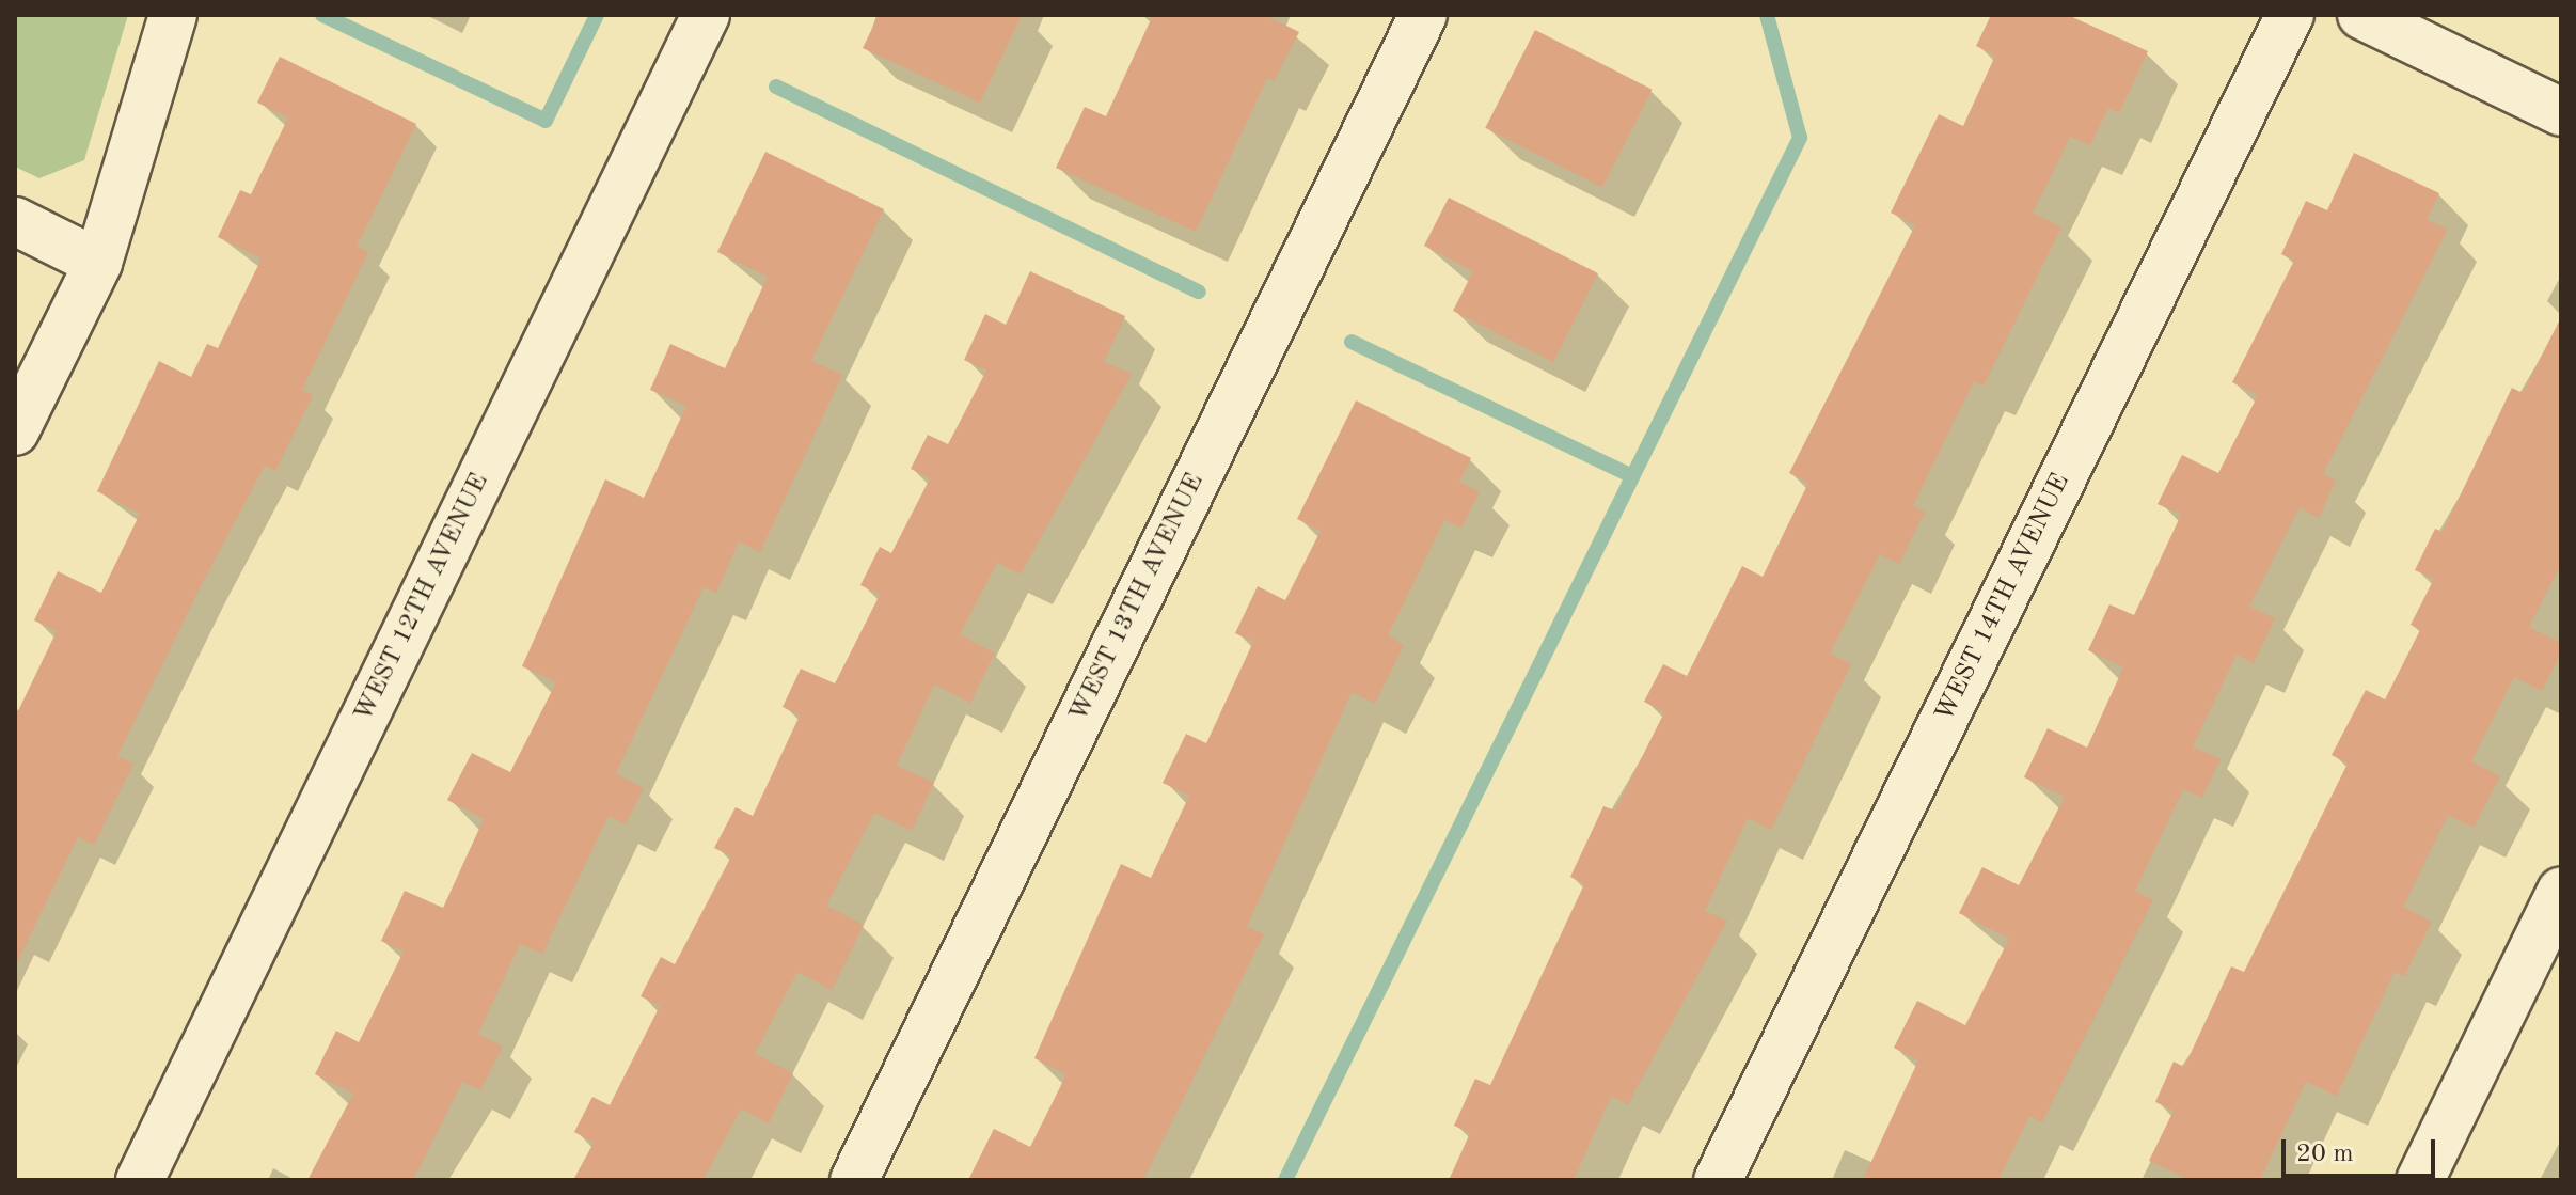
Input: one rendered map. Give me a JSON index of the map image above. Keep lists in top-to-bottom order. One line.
{"streets":{"street":["WEST 12TH AVENUE","WEST 13TH AVENUE","WEST 14TH AVENUE"]},"scale_bar":"20 m"}
